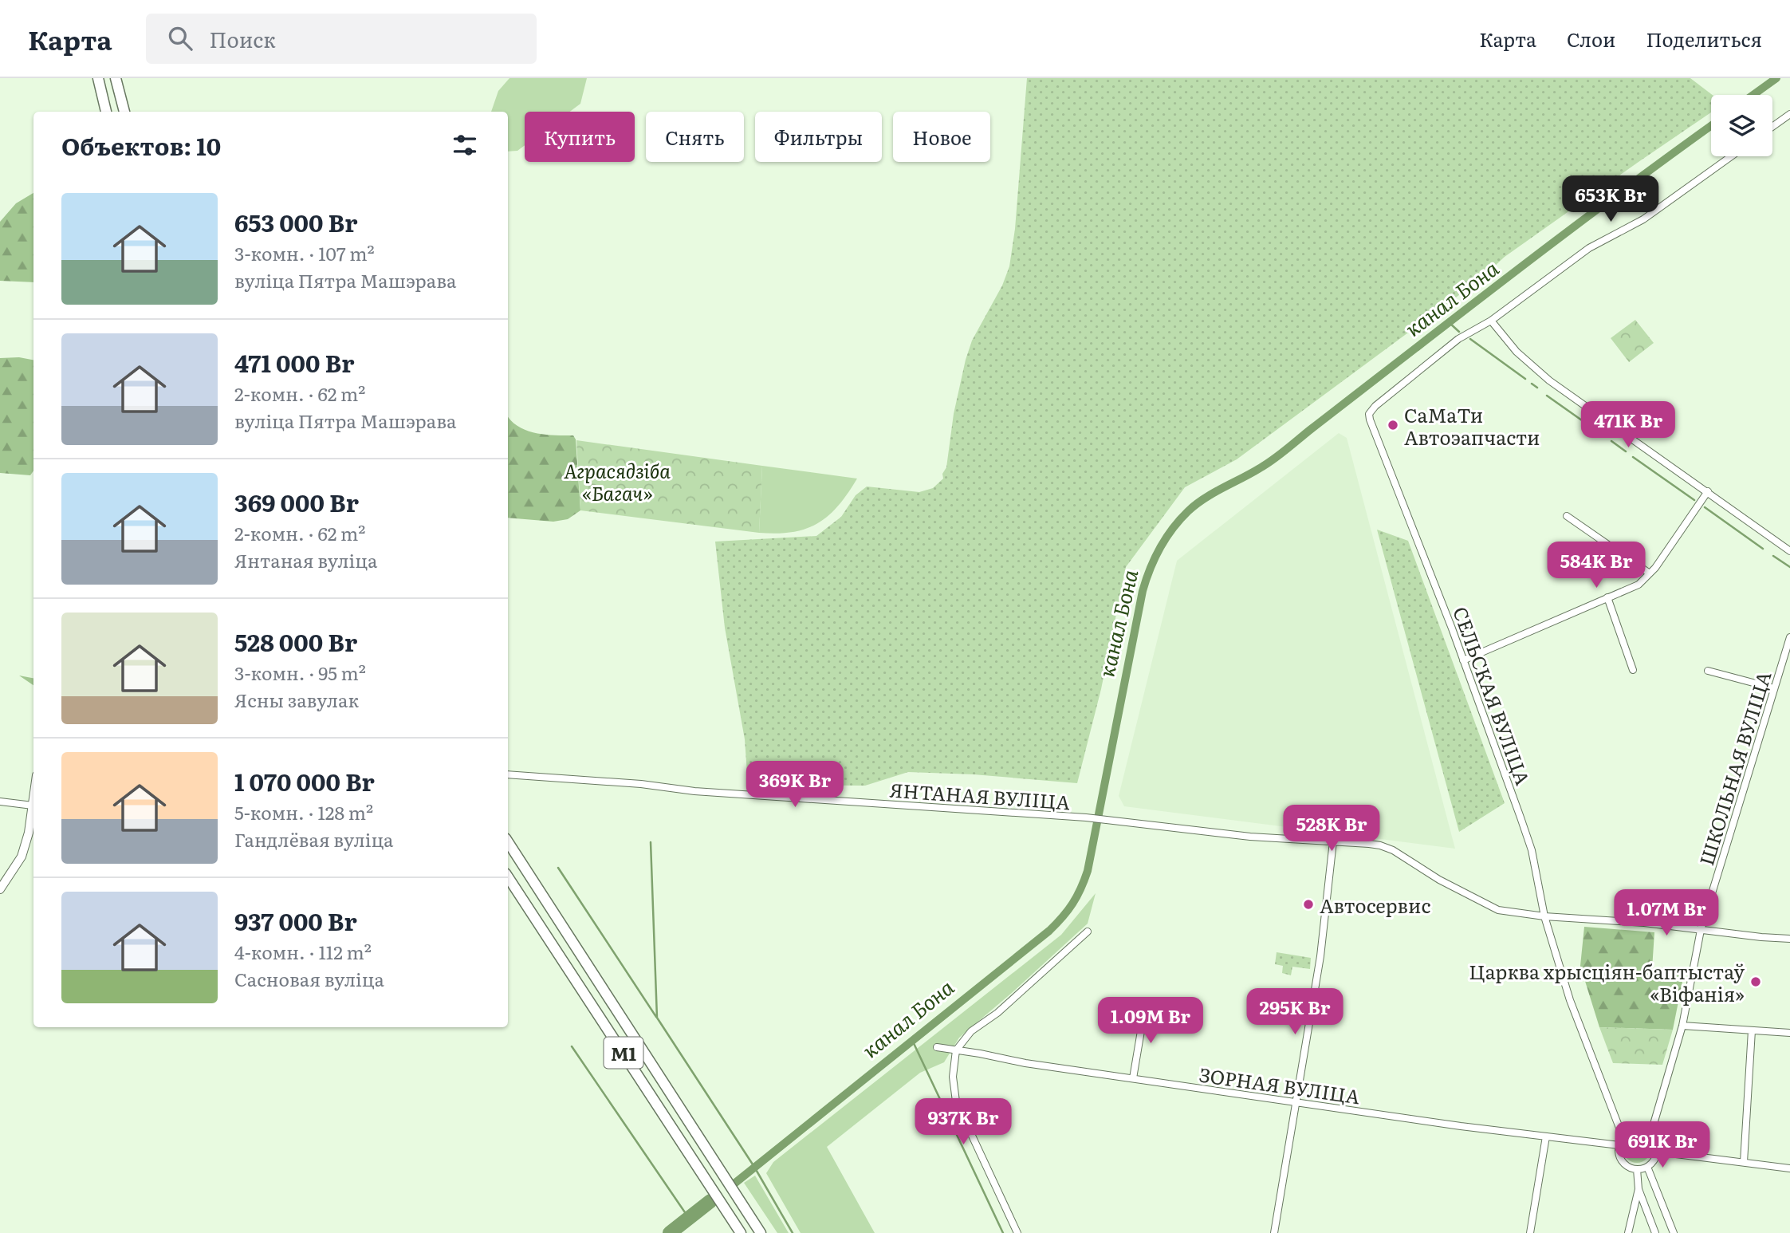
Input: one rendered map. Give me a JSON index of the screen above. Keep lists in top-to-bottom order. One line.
{"streets":{"highway":["М1"],"street":["СЕЛЬСКАЯ ВУЛІЦА","ШКОЛЬНАЯ ВУЛІЦА","ЯНТАНАЯ ВУЛІЦА","ЗОРНАЯ ВУЛІЦА"]},"crossings":[["СЕЛЬСКАЯ ВУЛІЦА","ШКОЛЬНАЯ ВУЛІЦА"],["СЕЛЬСКАЯ ВУЛІЦА","ЯНТАНАЯ ВУЛІЦА"],["СЕЛЬСКАЯ ВУЛІЦА","ЗОРНАЯ ВУЛІЦА"],["ШКОЛЬНАЯ ВУЛІЦА","ЯНТАНАЯ ВУЛІЦА"],["ШКОЛЬНАЯ ВУЛІЦА","ЗОРНАЯ ВУЛІЦА"]],"water":["канал Бона"],"parks":["Аграсядзіба «Багач»"],"places":["СаМаТи Автоэапчасти","Автосервис","Царква хрысціян-баптыстаў «Віфанія»"],"page":{"header":"Карта","search":"Поиск","nav":["Карта","Слои","Поделиться"],"chip":["Купить","Снять","Фильтры","Новое"],"heading":"Объектов: 10","price":["653K Br","471K Br","584K Br","369K Br","528K Br","1.07M Br","295K Br","1.09M Br","937K Br","691K Br"],"list":[{"name":"653 000 Br","note":"3-комн. · 107 m² · вуліца Пятра Машэрава"},{"name":"471 000 Br","note":"2-комн. · 62 m² · вуліца Пятра Машэрава"},{"name":"369 000 Br","note":"2-комн. · 62 m² · Янтаная вуліца"},{"name":"528 000 Br","note":"3-комн. · 95 m² · Ясны завулак"},{"name":"1 070 000 Br","note":"5-комн. · 128 m² · Гандлёвая вуліца"},{"name":"937 000 Br","note":"4-комн. · 112 m² · Сасновая вуліца"}]}}
